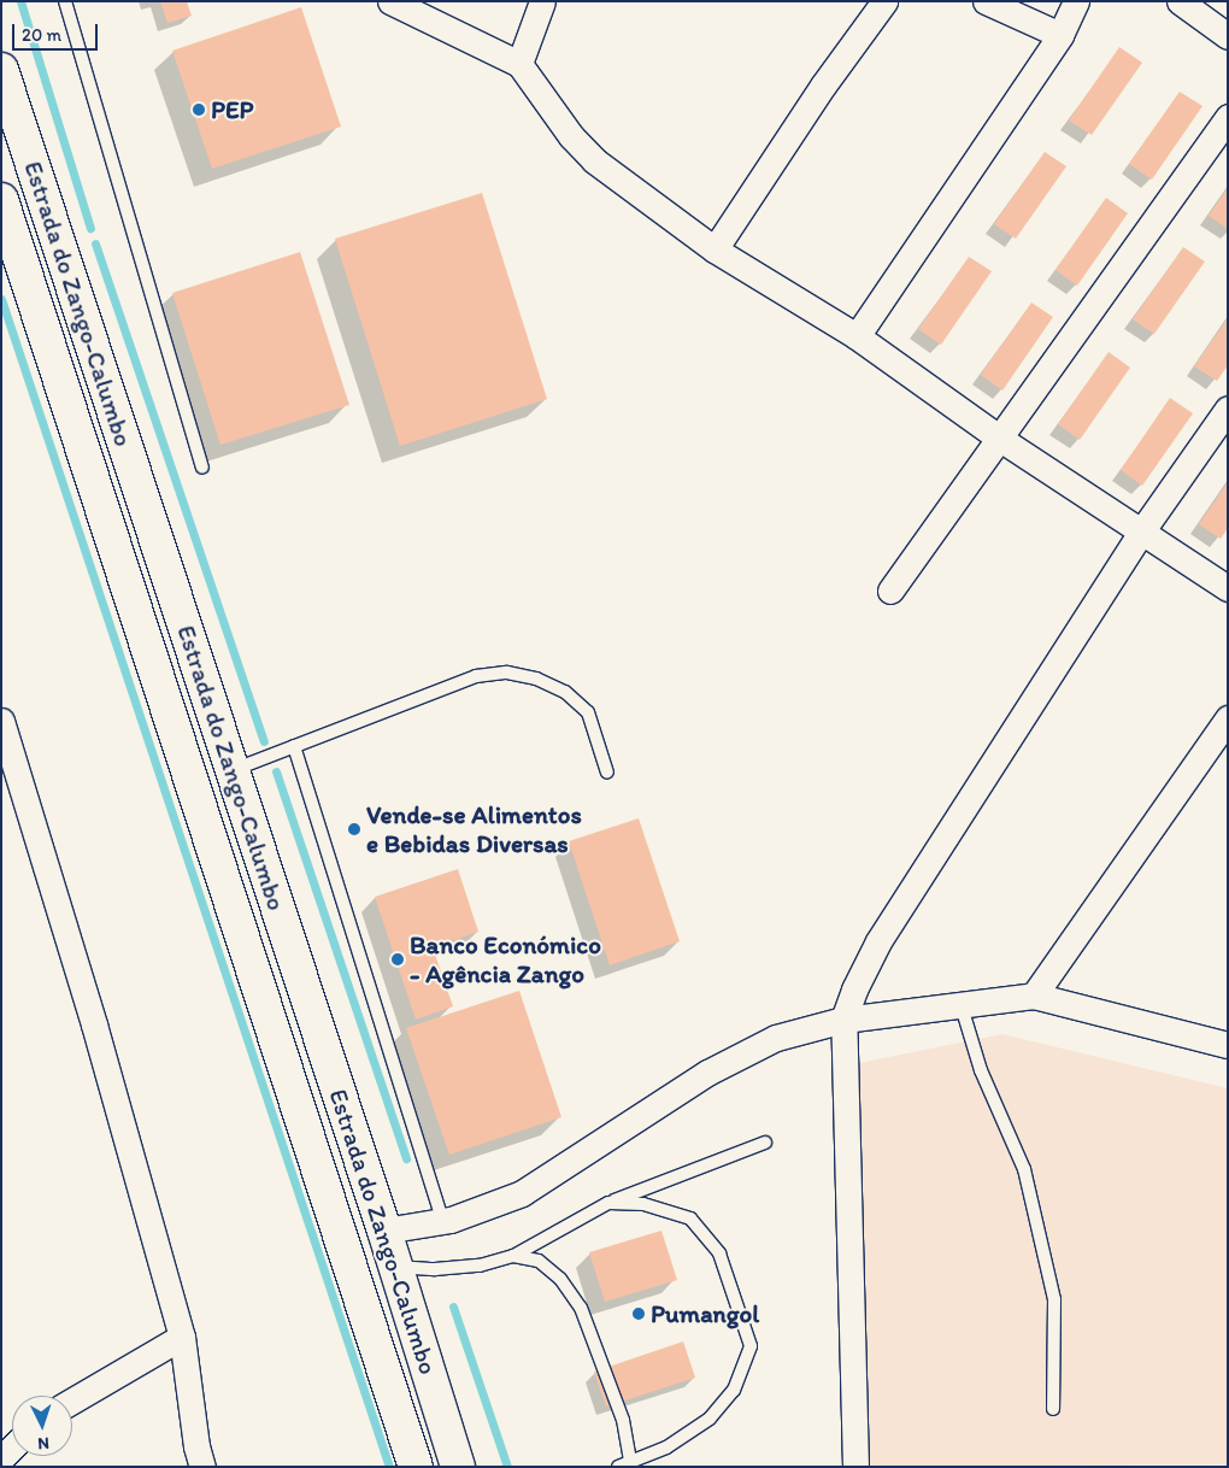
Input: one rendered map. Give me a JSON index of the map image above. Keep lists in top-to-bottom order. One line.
{"streets":{"main road":["Estrada do Zango-Calumbo"]},"places":["PEP","Vende-se Alimentos e Bebidas Diversas","Banco Económico - Agência Zango","Pumangol"],"scale_bar":"20 m","north":"bottom"}
